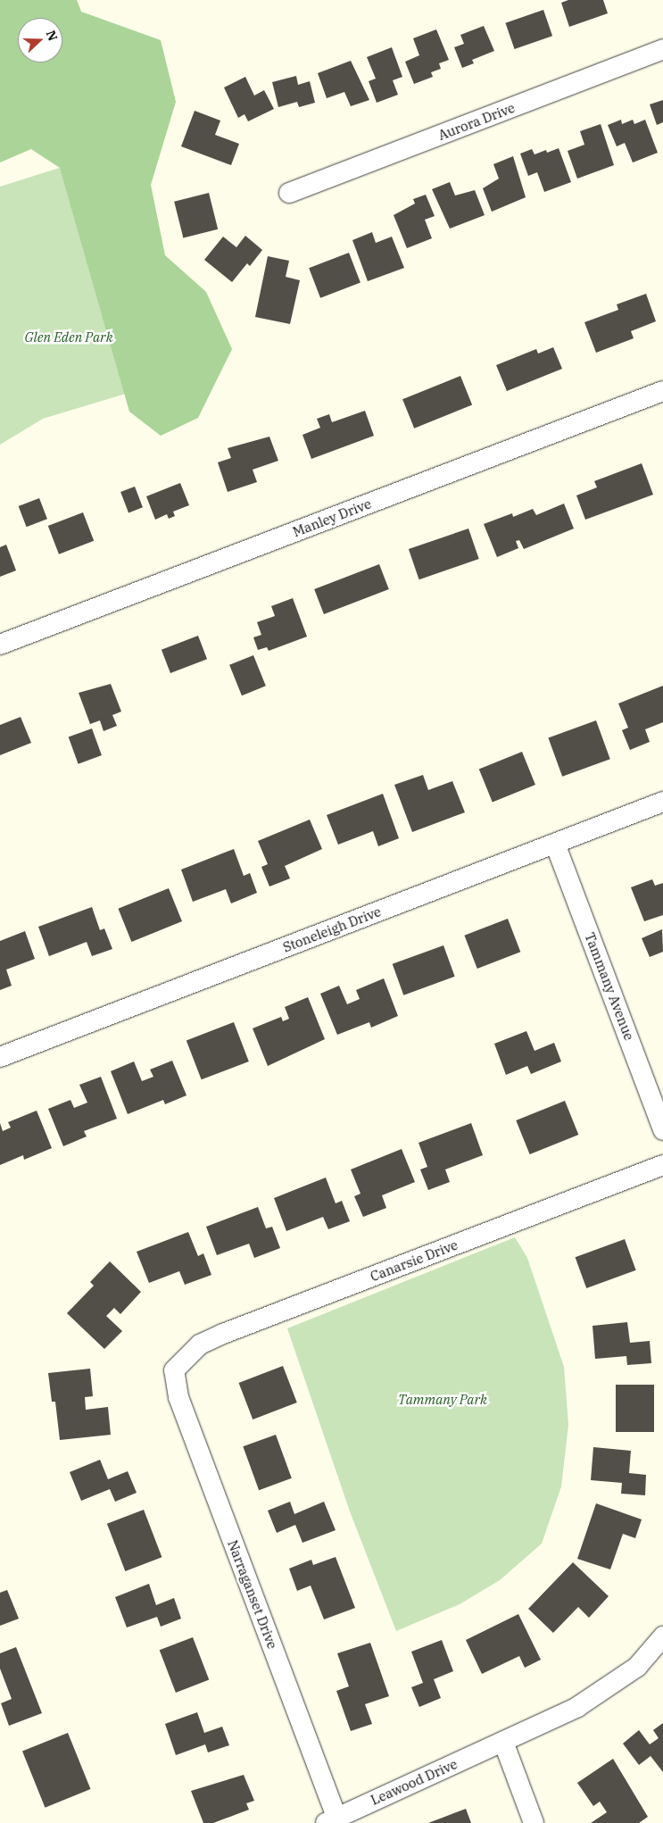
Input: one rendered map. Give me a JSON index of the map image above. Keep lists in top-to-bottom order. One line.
{"streets":{"street":["Aurora Drive","Manley Drive","Stoneleigh Drive","Tammany Avenue","Canarsie Drive","Narraganset Drive","Leawood Drive"]},"crossings":[["Stoneleigh Drive","Tammany Avenue"],["Canarsie Drive","Narraganset Drive"],["Narraganset Drive","Leawood Drive"]],"parks":["Glen Eden Park","Tammany Park"],"north":"right"}
